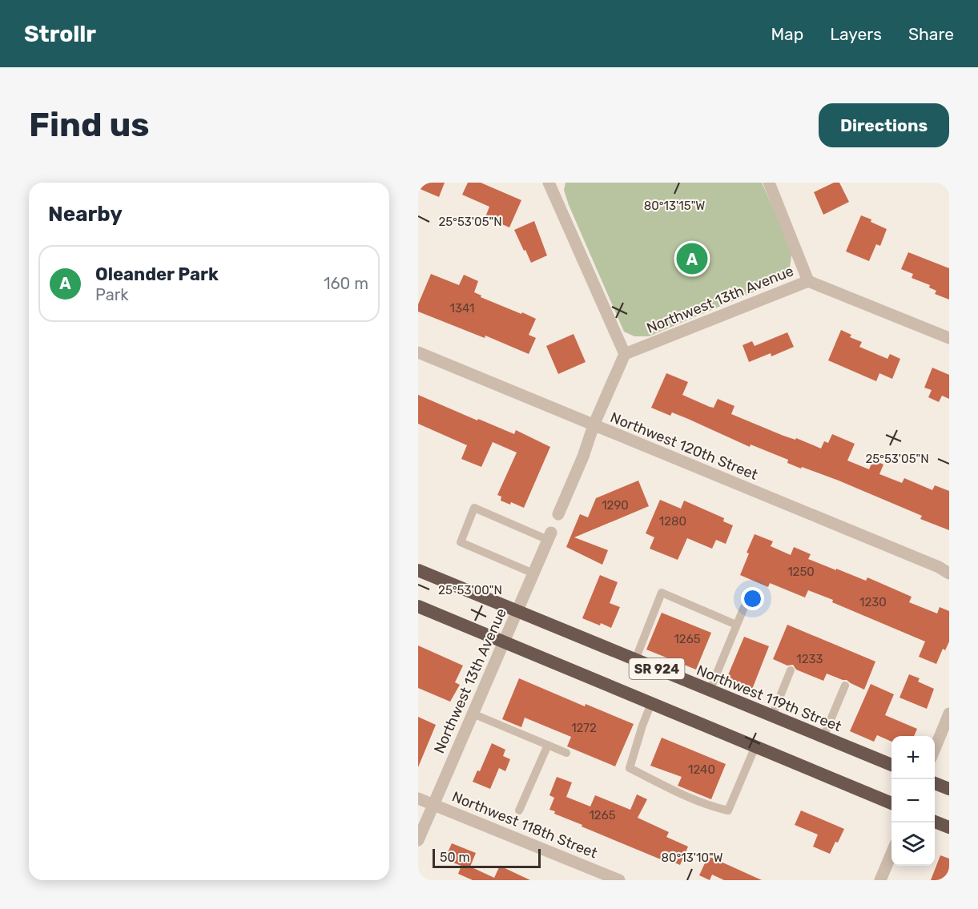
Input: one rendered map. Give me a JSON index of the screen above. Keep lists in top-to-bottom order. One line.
{"streets":{"highway":["SR 924","Northwest 119th Street"],"street":["Northwest 13th Avenue","Northwest 120th Street","Northwest 118th Street"]},"crossings":[["Northwest 13th Avenue","SR 924"],["Northwest 13th Avenue","Northwest 119th Street"],["Northwest 13th Avenue","Northwest 118th Street"]],"house_numbers":["1341","1290","1280","1250","1230","1265","1233","1272","1240","1265"],"scale_bar":"50 m","page":{"header":"Strollr","nav":["Map","Layers","Share"],"buttons":"Directions","title":"Find us","heading":"Nearby","pins":"A","list":[{"mark":"A","name":"Oleander Park","note":"Park","value":"160 m"}],"map_buttons":["+","−"],"scale":"50 m"},"coordinates":["80°13'15\"W","25°53'05\"N","25°53'00\"N","80°13'10\"W"]}
